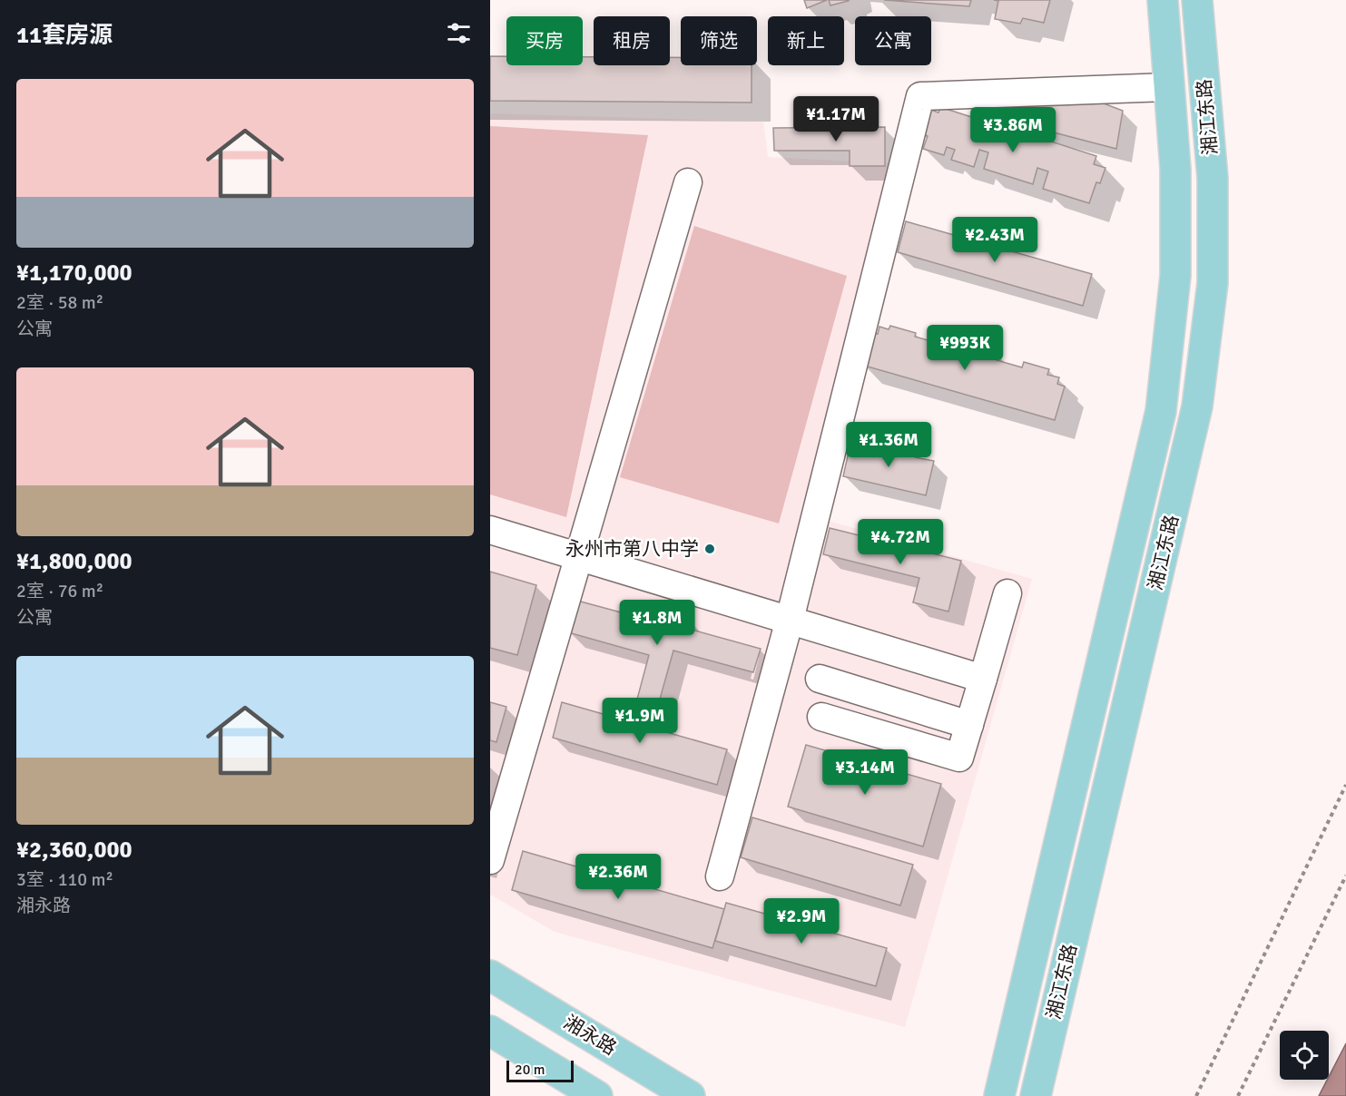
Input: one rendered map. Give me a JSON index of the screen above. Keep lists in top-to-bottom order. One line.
{"streets":{"main road":["湘江东路","湘永路"]},"places":["永州市第八中学"],"scale_bar":"20 m","page":{"heading":"11套房源","chip":["买房","租房","筛选","新上","公寓"],"list":[{"name":"¥1,170,000","note":"2室 · 58 m² · 公寓"},{"name":"¥1,800,000","note":"2室 · 76 m² · 公寓"},{"name":"¥2,360,000","note":"3室 · 110 m² · 湘永路"}],"price":["¥1.17M","¥3.86M","¥2.43M","¥993K","¥1.36M","¥4.72M","¥1.8M","¥1.9M","¥3.14M","¥2.36M","¥2.9M"],"scale":"20 m"}}
